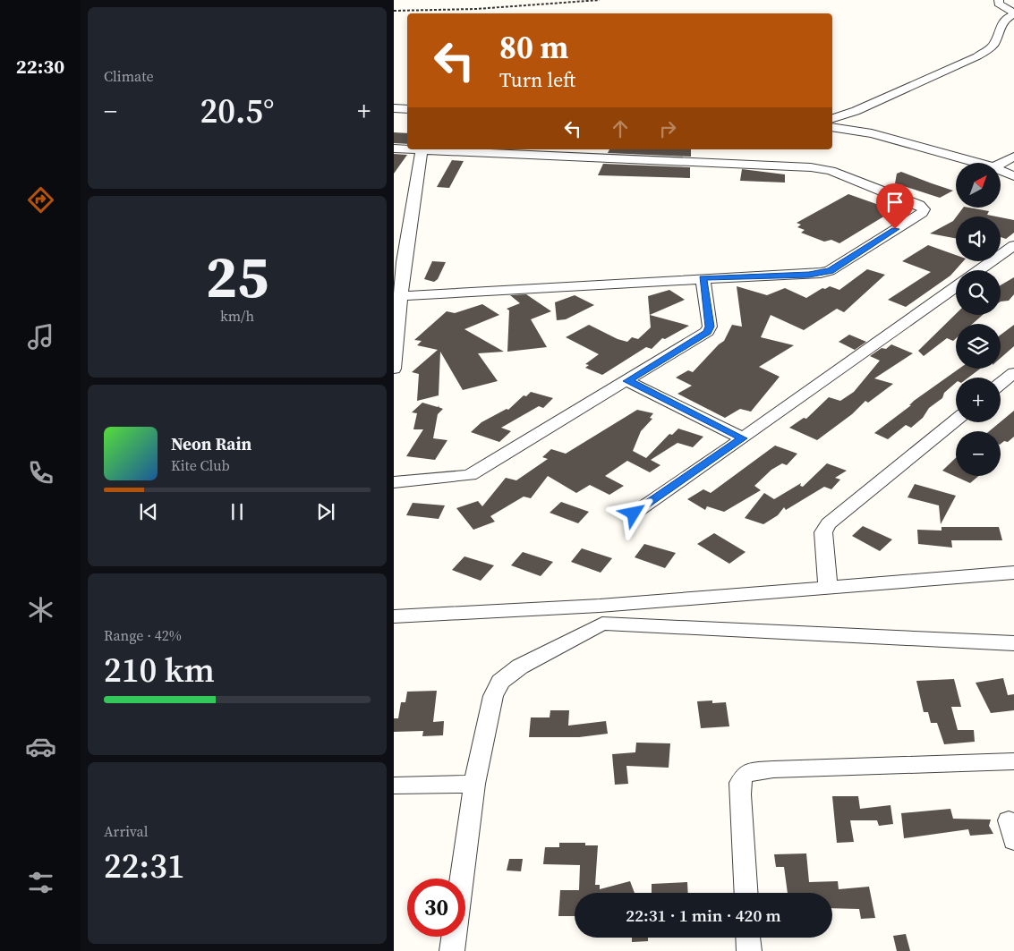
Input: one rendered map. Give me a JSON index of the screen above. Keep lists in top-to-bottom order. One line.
{"north":"top right","page":{"tabs":"22:30","tile":["Climate",["25","km/h"],["Range · 42%","210 km"],["Arrival","22:31"]],"turn":["80 m","Turn left"],"heat":["−","20.5°","+"],"map_buttons":["+","−"],"song":["Neon Rain","Kite Club"],"limit":"30","trip":"22:31 · 1 min · 420 m"}}
